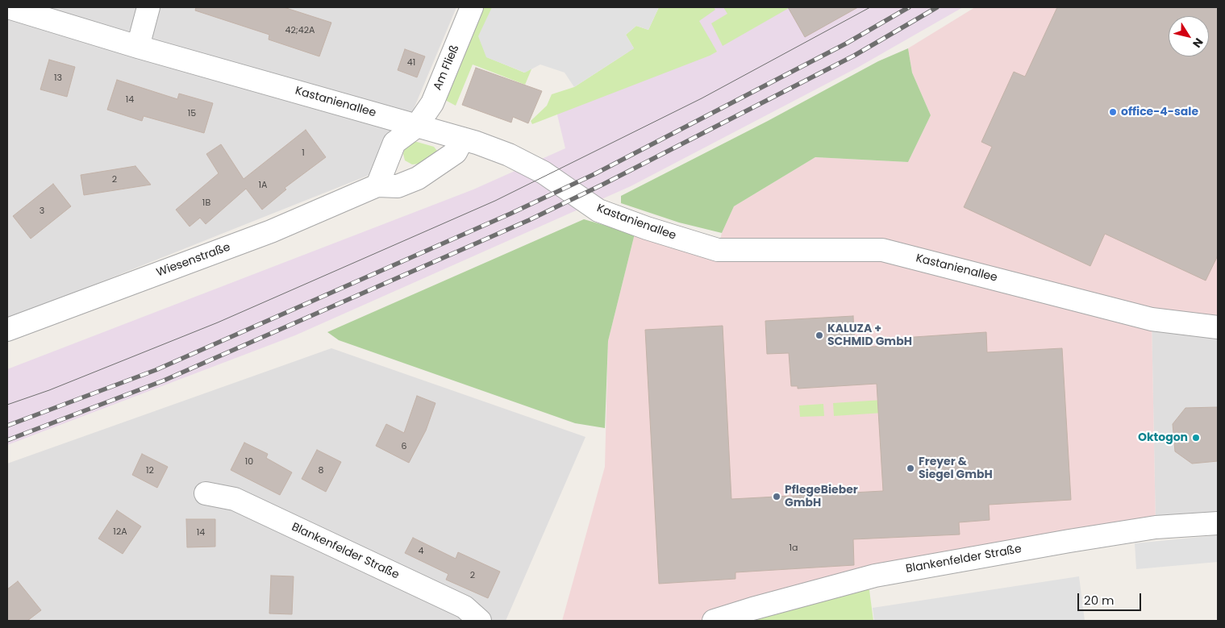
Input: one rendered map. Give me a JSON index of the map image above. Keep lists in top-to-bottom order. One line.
{"streets":{"street":["Am Fließ","Kastanienallee","Wiesenstraße","Blankenfelder Straße"]},"crossings":[["Am Fließ","Kastanienallee"],["Kastanienallee","Wiesenstraße"]],"places":["office-4-sale","KALUZA + SCHMID GmbH","Oktogon","Freyer & Siegel GmbH","PflegeBieber GmbH"],"house_numbers":["42;42A","41","13","14","15","1","2","1A","1B","3","6","10","12","8","12A","14","1a","4","2"],"scale_bar":"20 m","north":"bottom right"}
